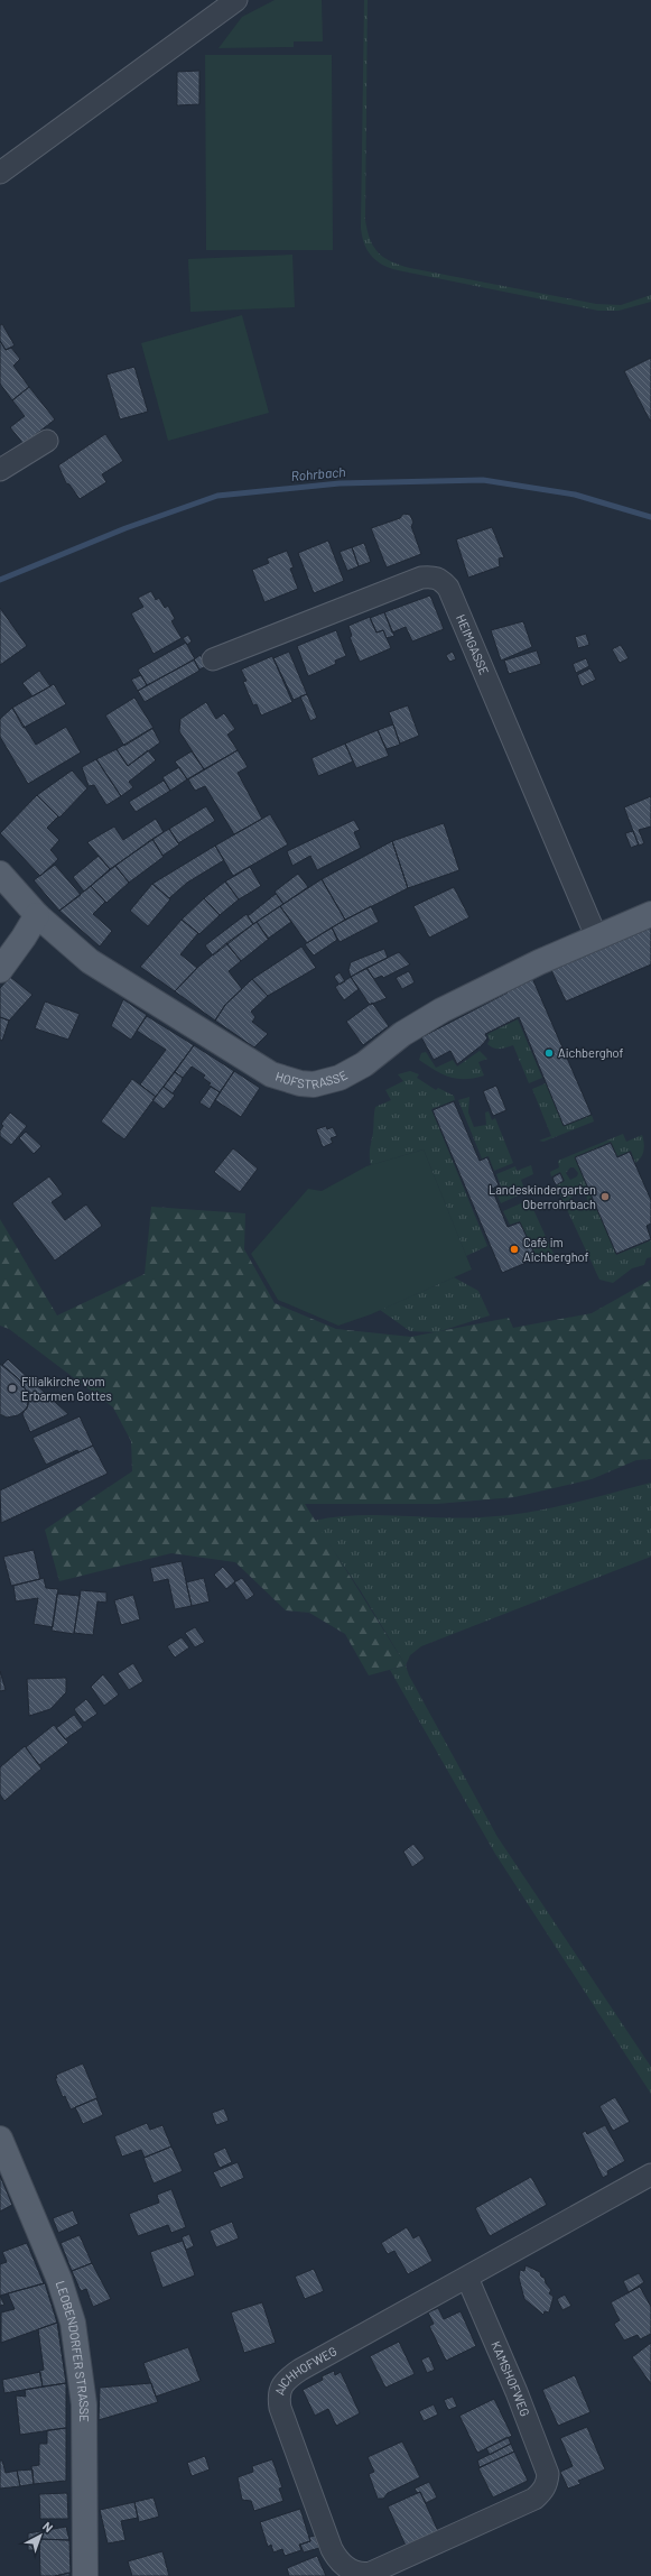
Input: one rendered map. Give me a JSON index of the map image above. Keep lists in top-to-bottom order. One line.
{"streets":{"main road":["HOFSTRASSE","LEOBENDORFER STRASSE"],"street":["HEIMGASSE","AICHHOFWEG","KAMSHOFWEG"]},"crossings":[["HEIMGASSE","HOFSTRASSE"],["AICHHOFWEG","KAMSHOFWEG"]],"water":["Rohrbach"],"places":["Aichberghof","Landeskindergarten Oberrohrbach","Café im Aichberghof","Filialkirche vom Erbarmen Gottes"],"north":"top right"}
